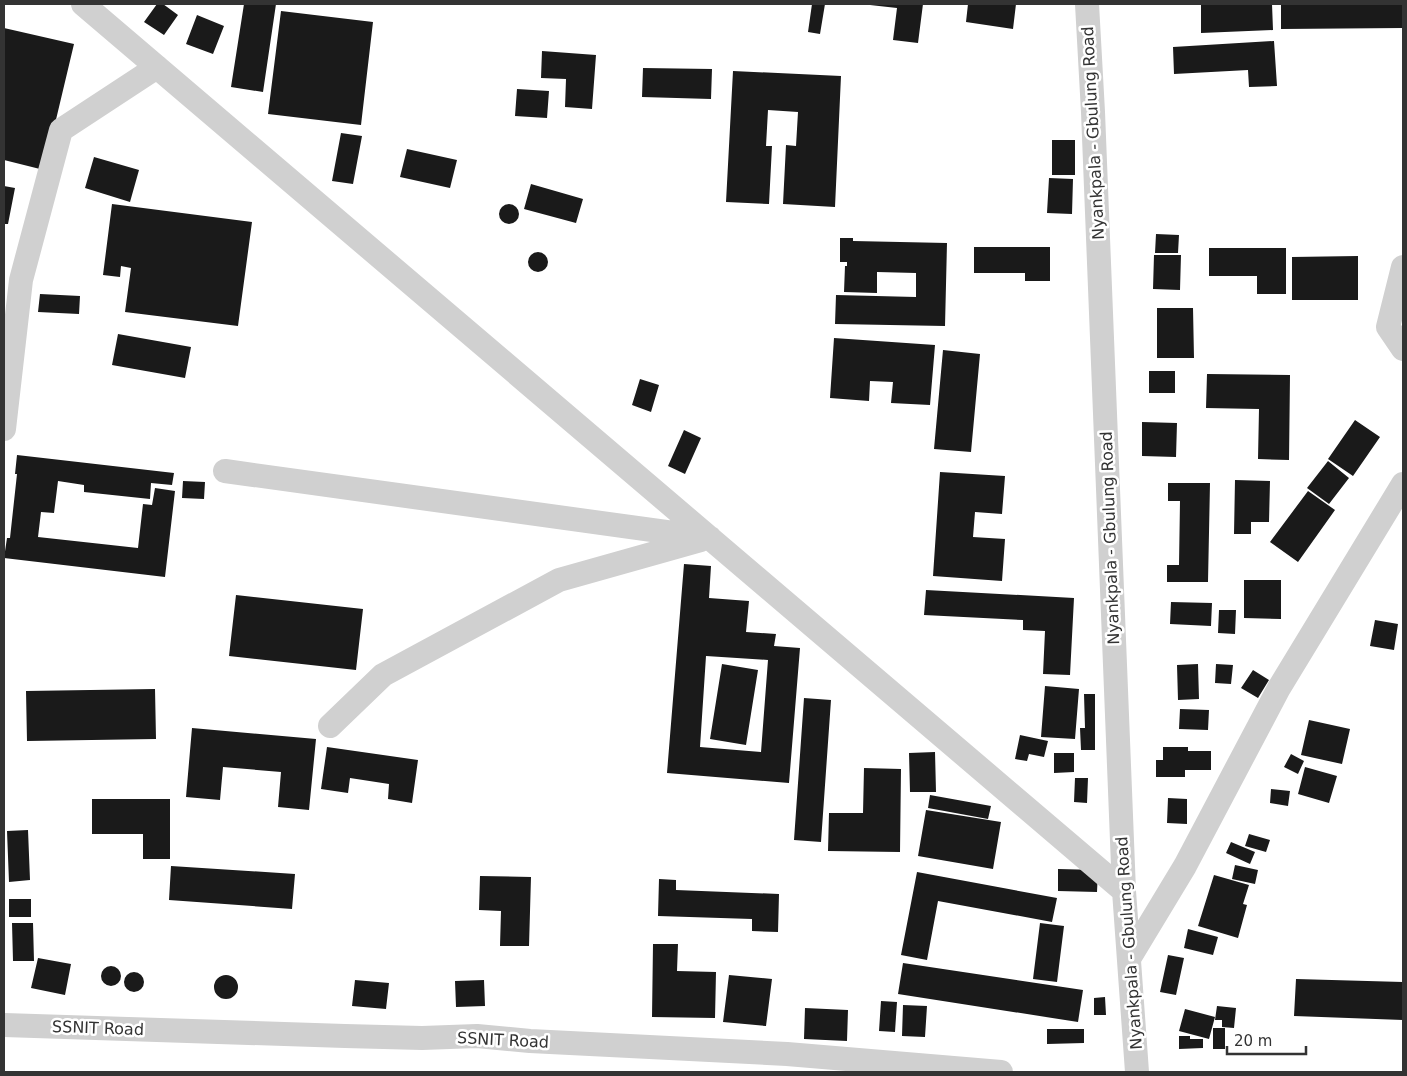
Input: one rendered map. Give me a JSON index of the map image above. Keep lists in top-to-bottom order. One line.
{"streets":{"street":["Nyankpala - Gbulung Road","SSNIT Road"]},"scale_bar":"20 m"}
